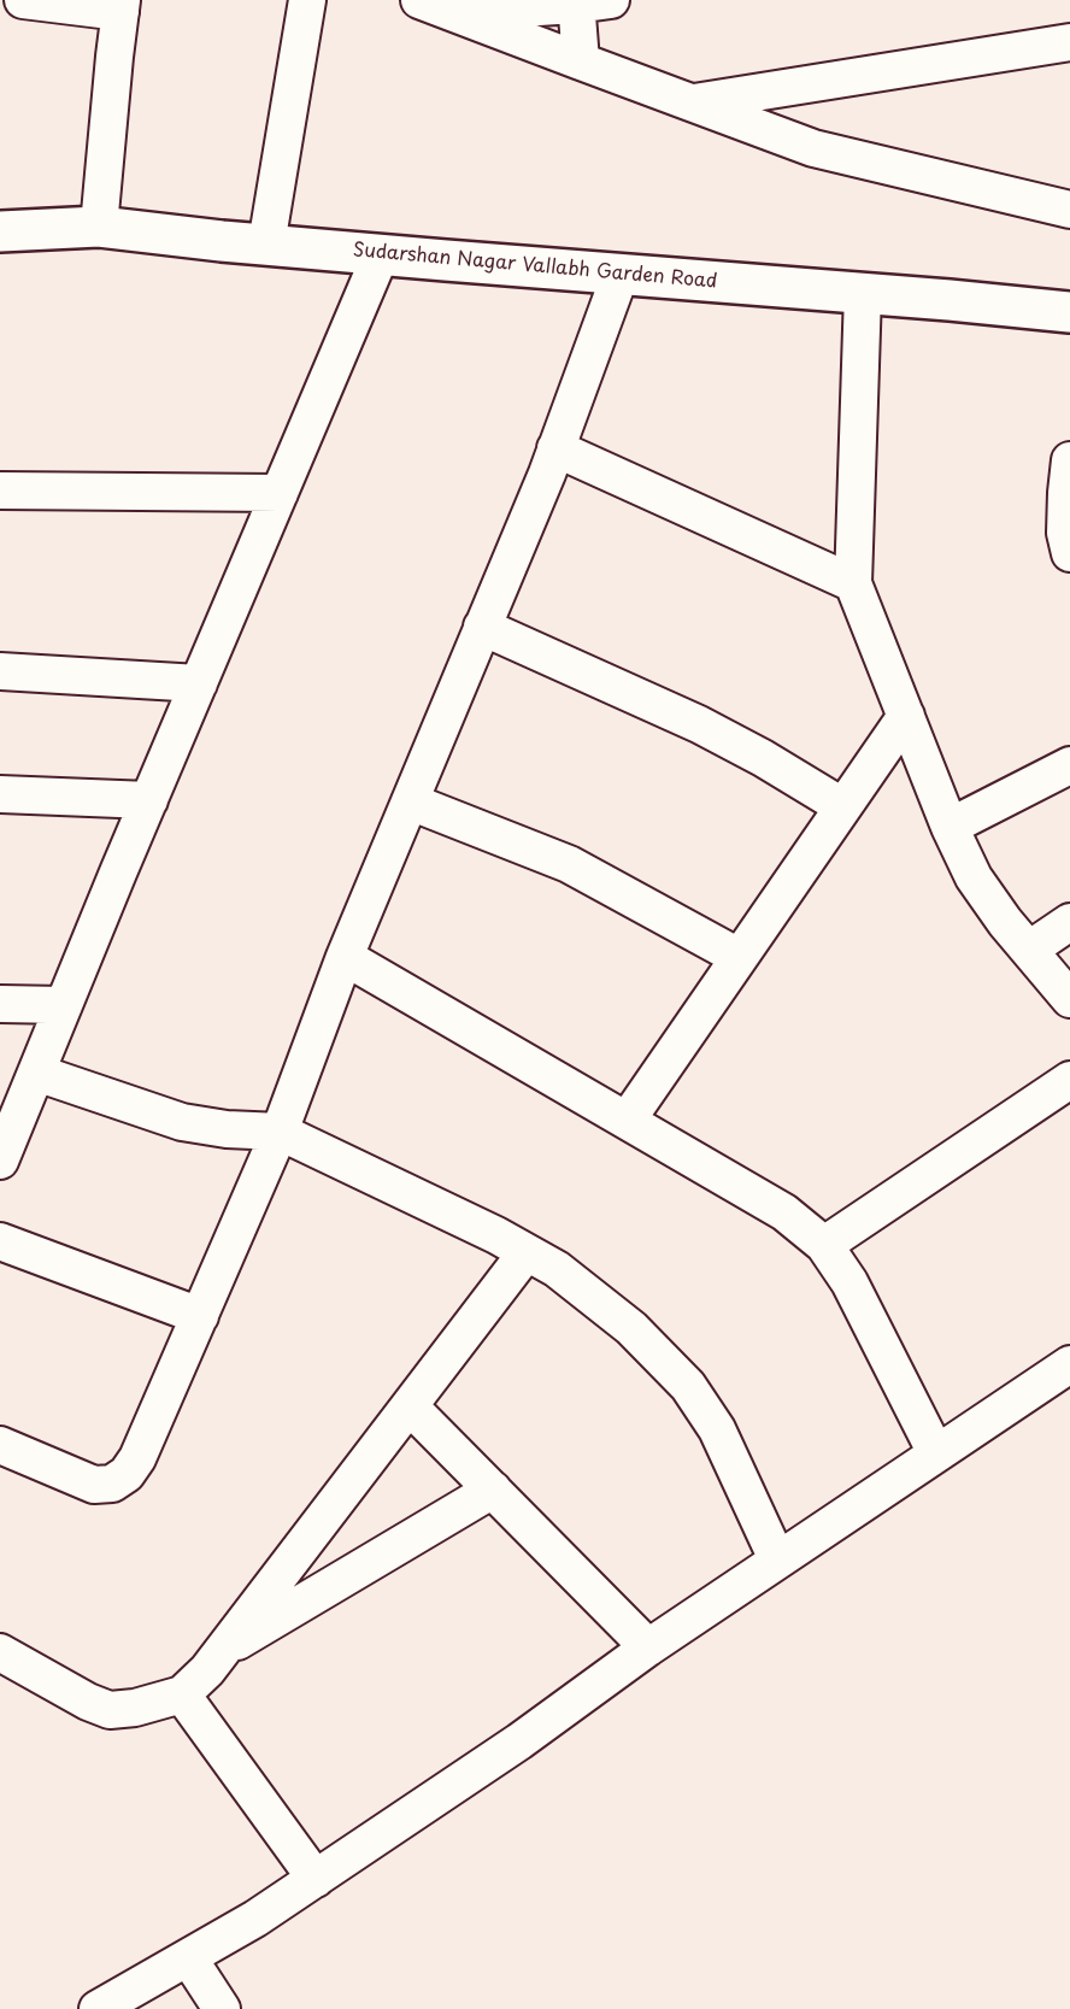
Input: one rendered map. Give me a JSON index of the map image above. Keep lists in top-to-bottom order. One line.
{"streets":{"street":["Sudarshan Nagar Vallabh Garden Road"]}}
